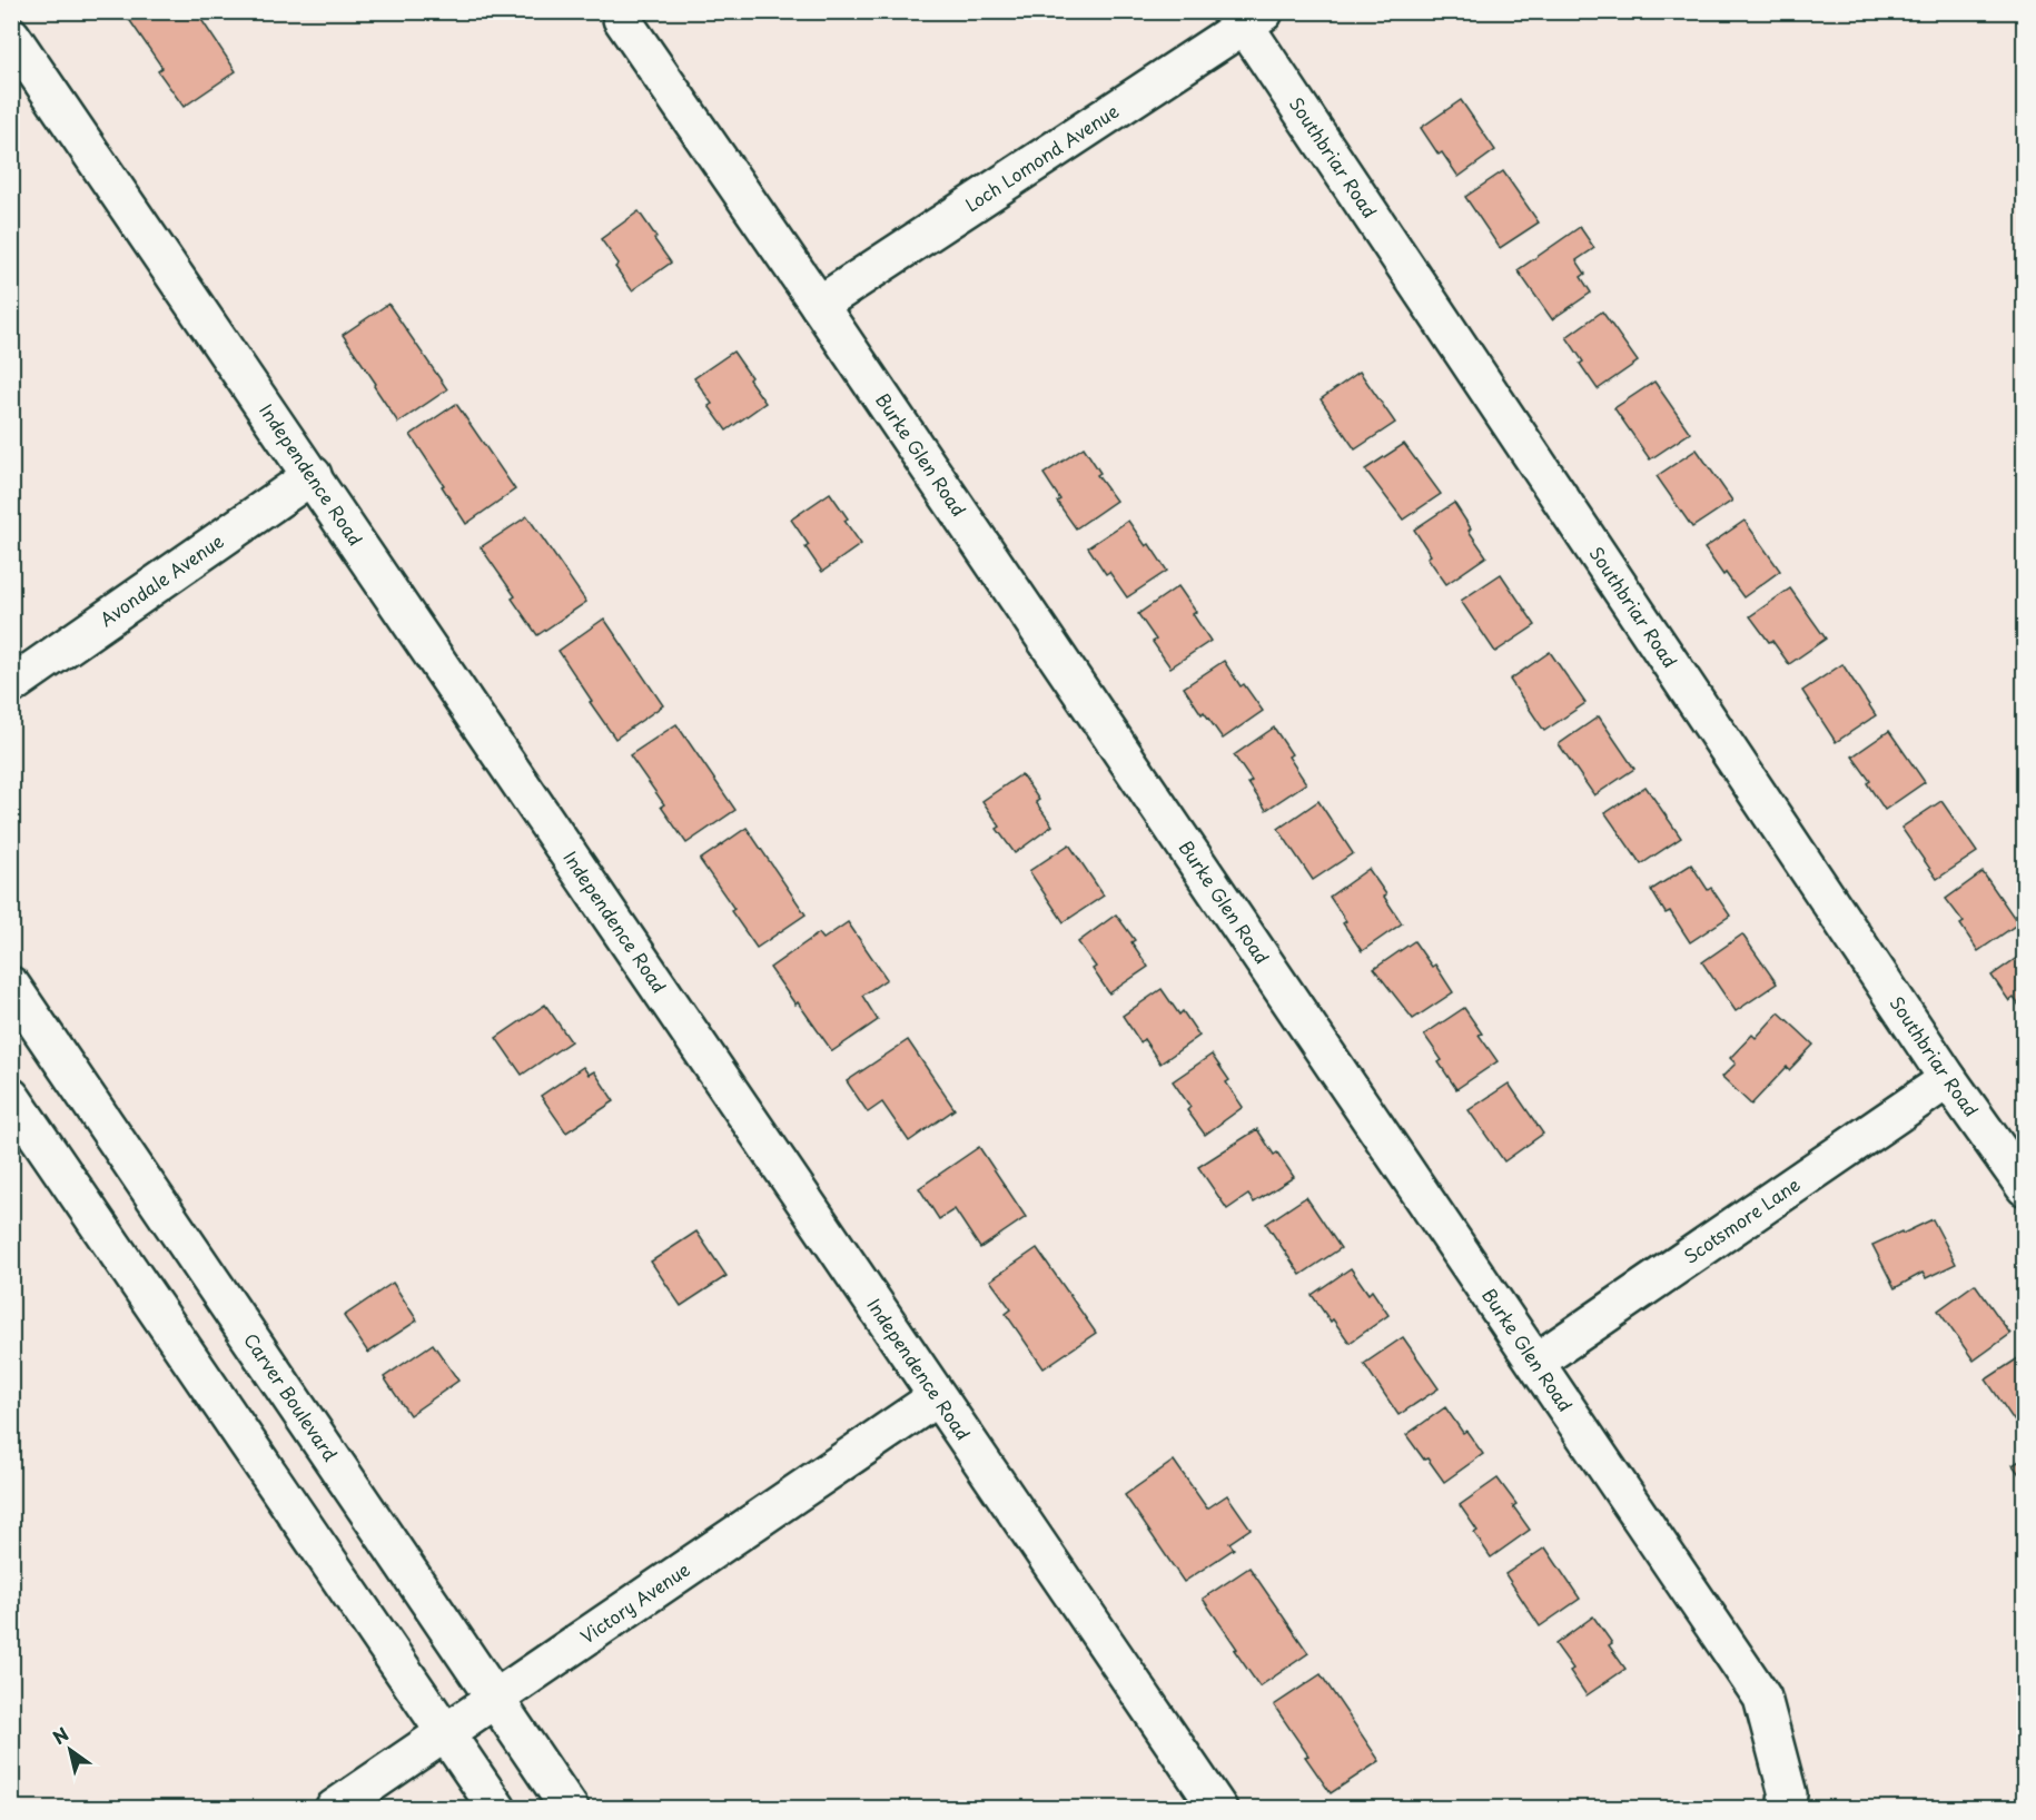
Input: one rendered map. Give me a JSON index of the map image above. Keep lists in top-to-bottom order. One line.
{"streets":{"street":["Southbriar Road","Loch Lomond Avenue","Burke Glen Road","Independence Road","Avondale Avenue","Scotsmore Lane","Carver Boulevard","Victory Avenue"]},"crossings":[["Southbriar Road","Loch Lomond Avenue"],["Southbriar Road","Scotsmore Lane"],["Loch Lomond Avenue","Burke Glen Road"],["Burke Glen Road","Scotsmore Lane"],["Independence Road","Avondale Avenue"],["Independence Road","Victory Avenue"],["Carver Boulevard","Victory Avenue"]],"north":"top left"}
